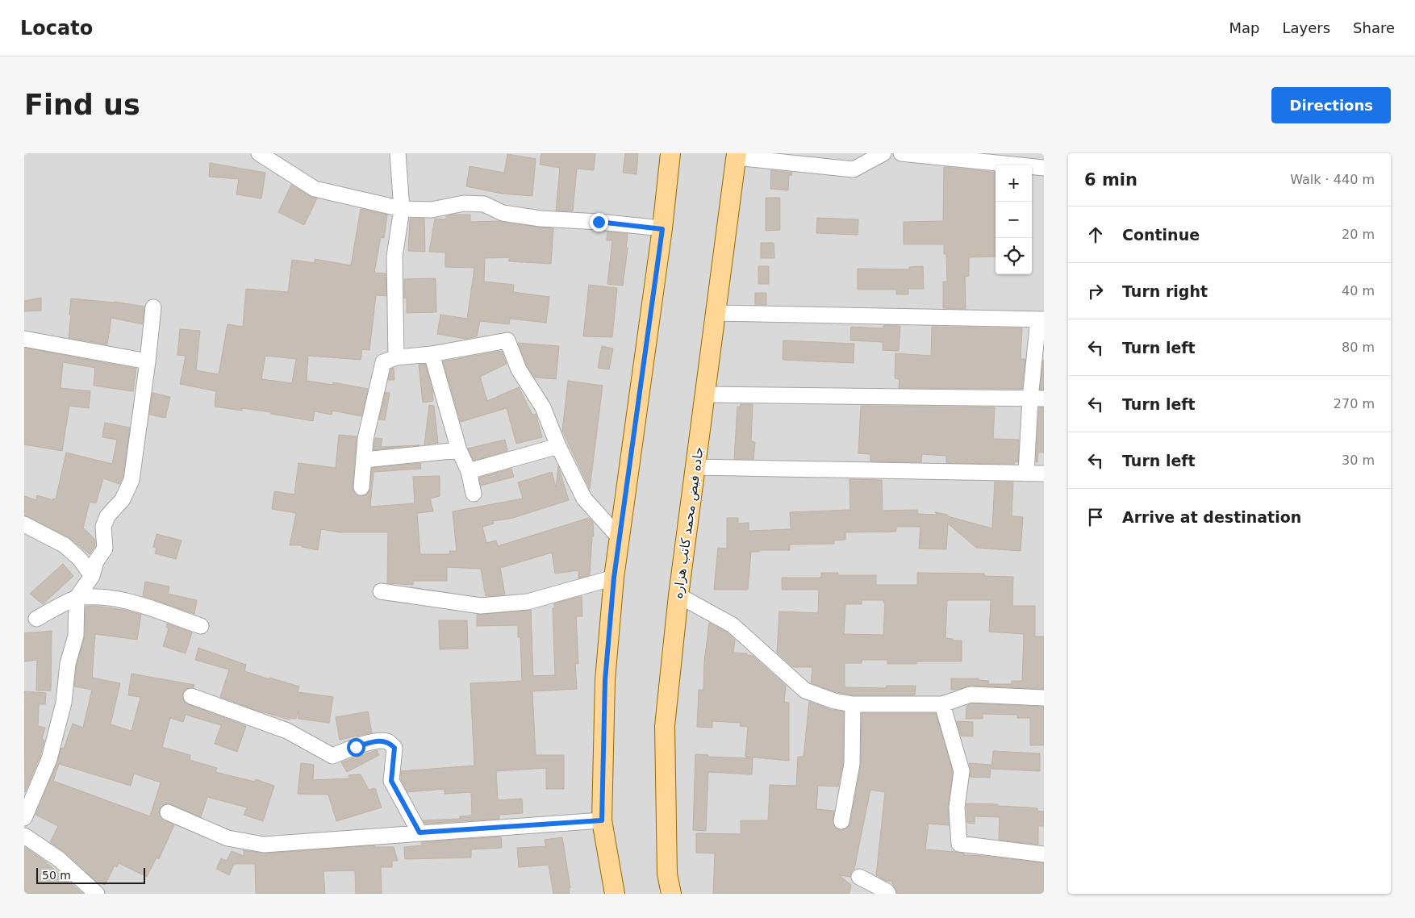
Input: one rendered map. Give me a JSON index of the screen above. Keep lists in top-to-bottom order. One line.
{"streets":{"main road":["جاده فیض محمد کاتب هزاره"]},"scale_bar":"50 m","page":{"header":"Locato","nav":["Map","Layers","Share"],"buttons":"Directions","title":"Find us","heading":["6 min","Walk · 440 m"],"map_buttons":["+","−"],"list":[["Continue","20 m"],["Turn right","40 m"],["Turn left","80 m"],["Turn left","270 m"],["Turn left","30 m"],"Arrive at destination"],"scale":"50 m"}}
